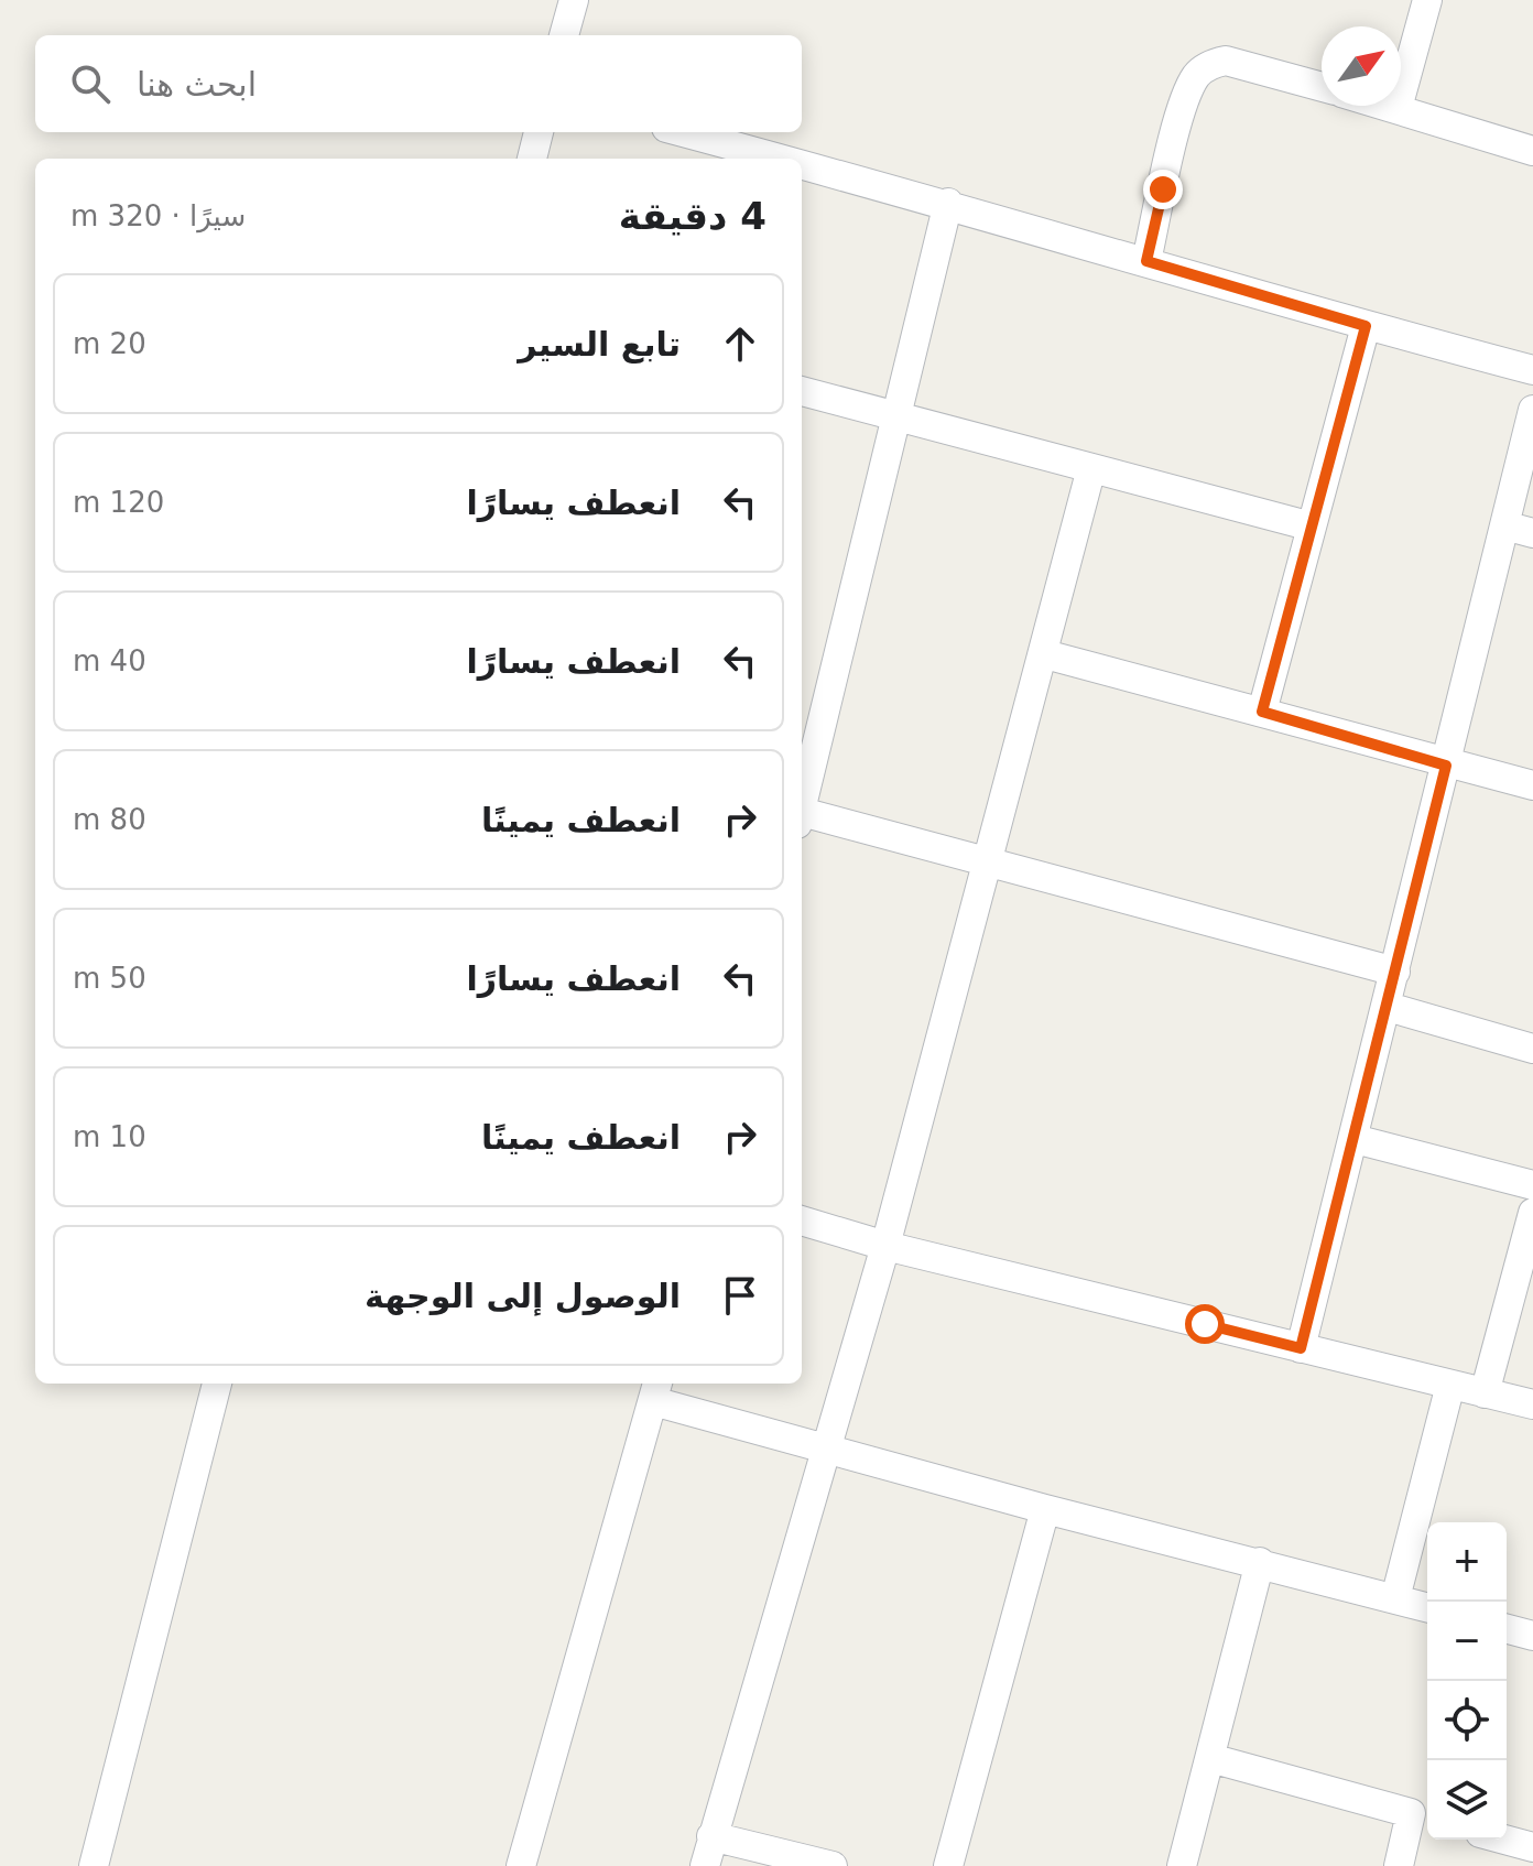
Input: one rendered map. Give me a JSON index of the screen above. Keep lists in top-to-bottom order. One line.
{"north":"top right","page":{"search":"ابحث هنا","heading":["4 دقيقة","سيرًا · 320 m"],"list":[["تابع السير","20 m"],["انعطف يسارًا","120 m"],["انعطف يسارًا","40 m"],["انعطف يمينًا","80 m"],["انعطف يسارًا","50 m"],["انعطف يمينًا","10 m"],"الوصول إلى الوجهة"],"map_buttons":["+","−"]}}
